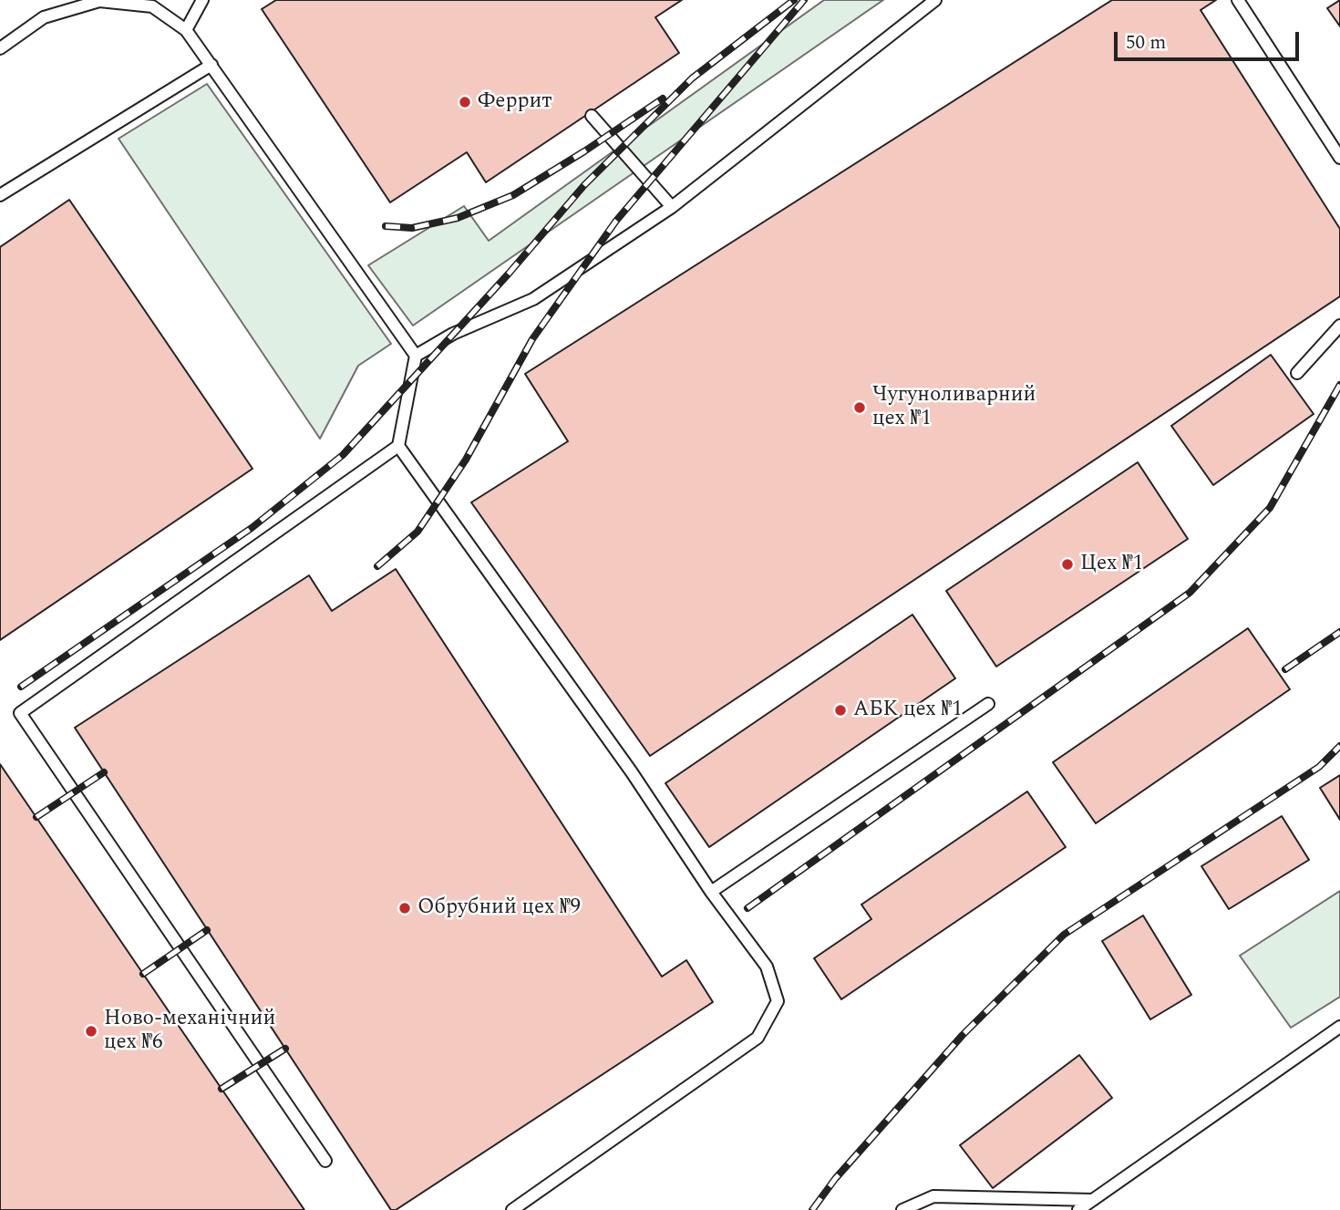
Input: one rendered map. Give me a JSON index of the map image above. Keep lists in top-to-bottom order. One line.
{"places":["Феррит","Чугуноливарний цех №1","Цех №1","АБК цех №1","Обрубний цех №9","Ново-механічний цех №6"],"scale_bar":"50 m"}
